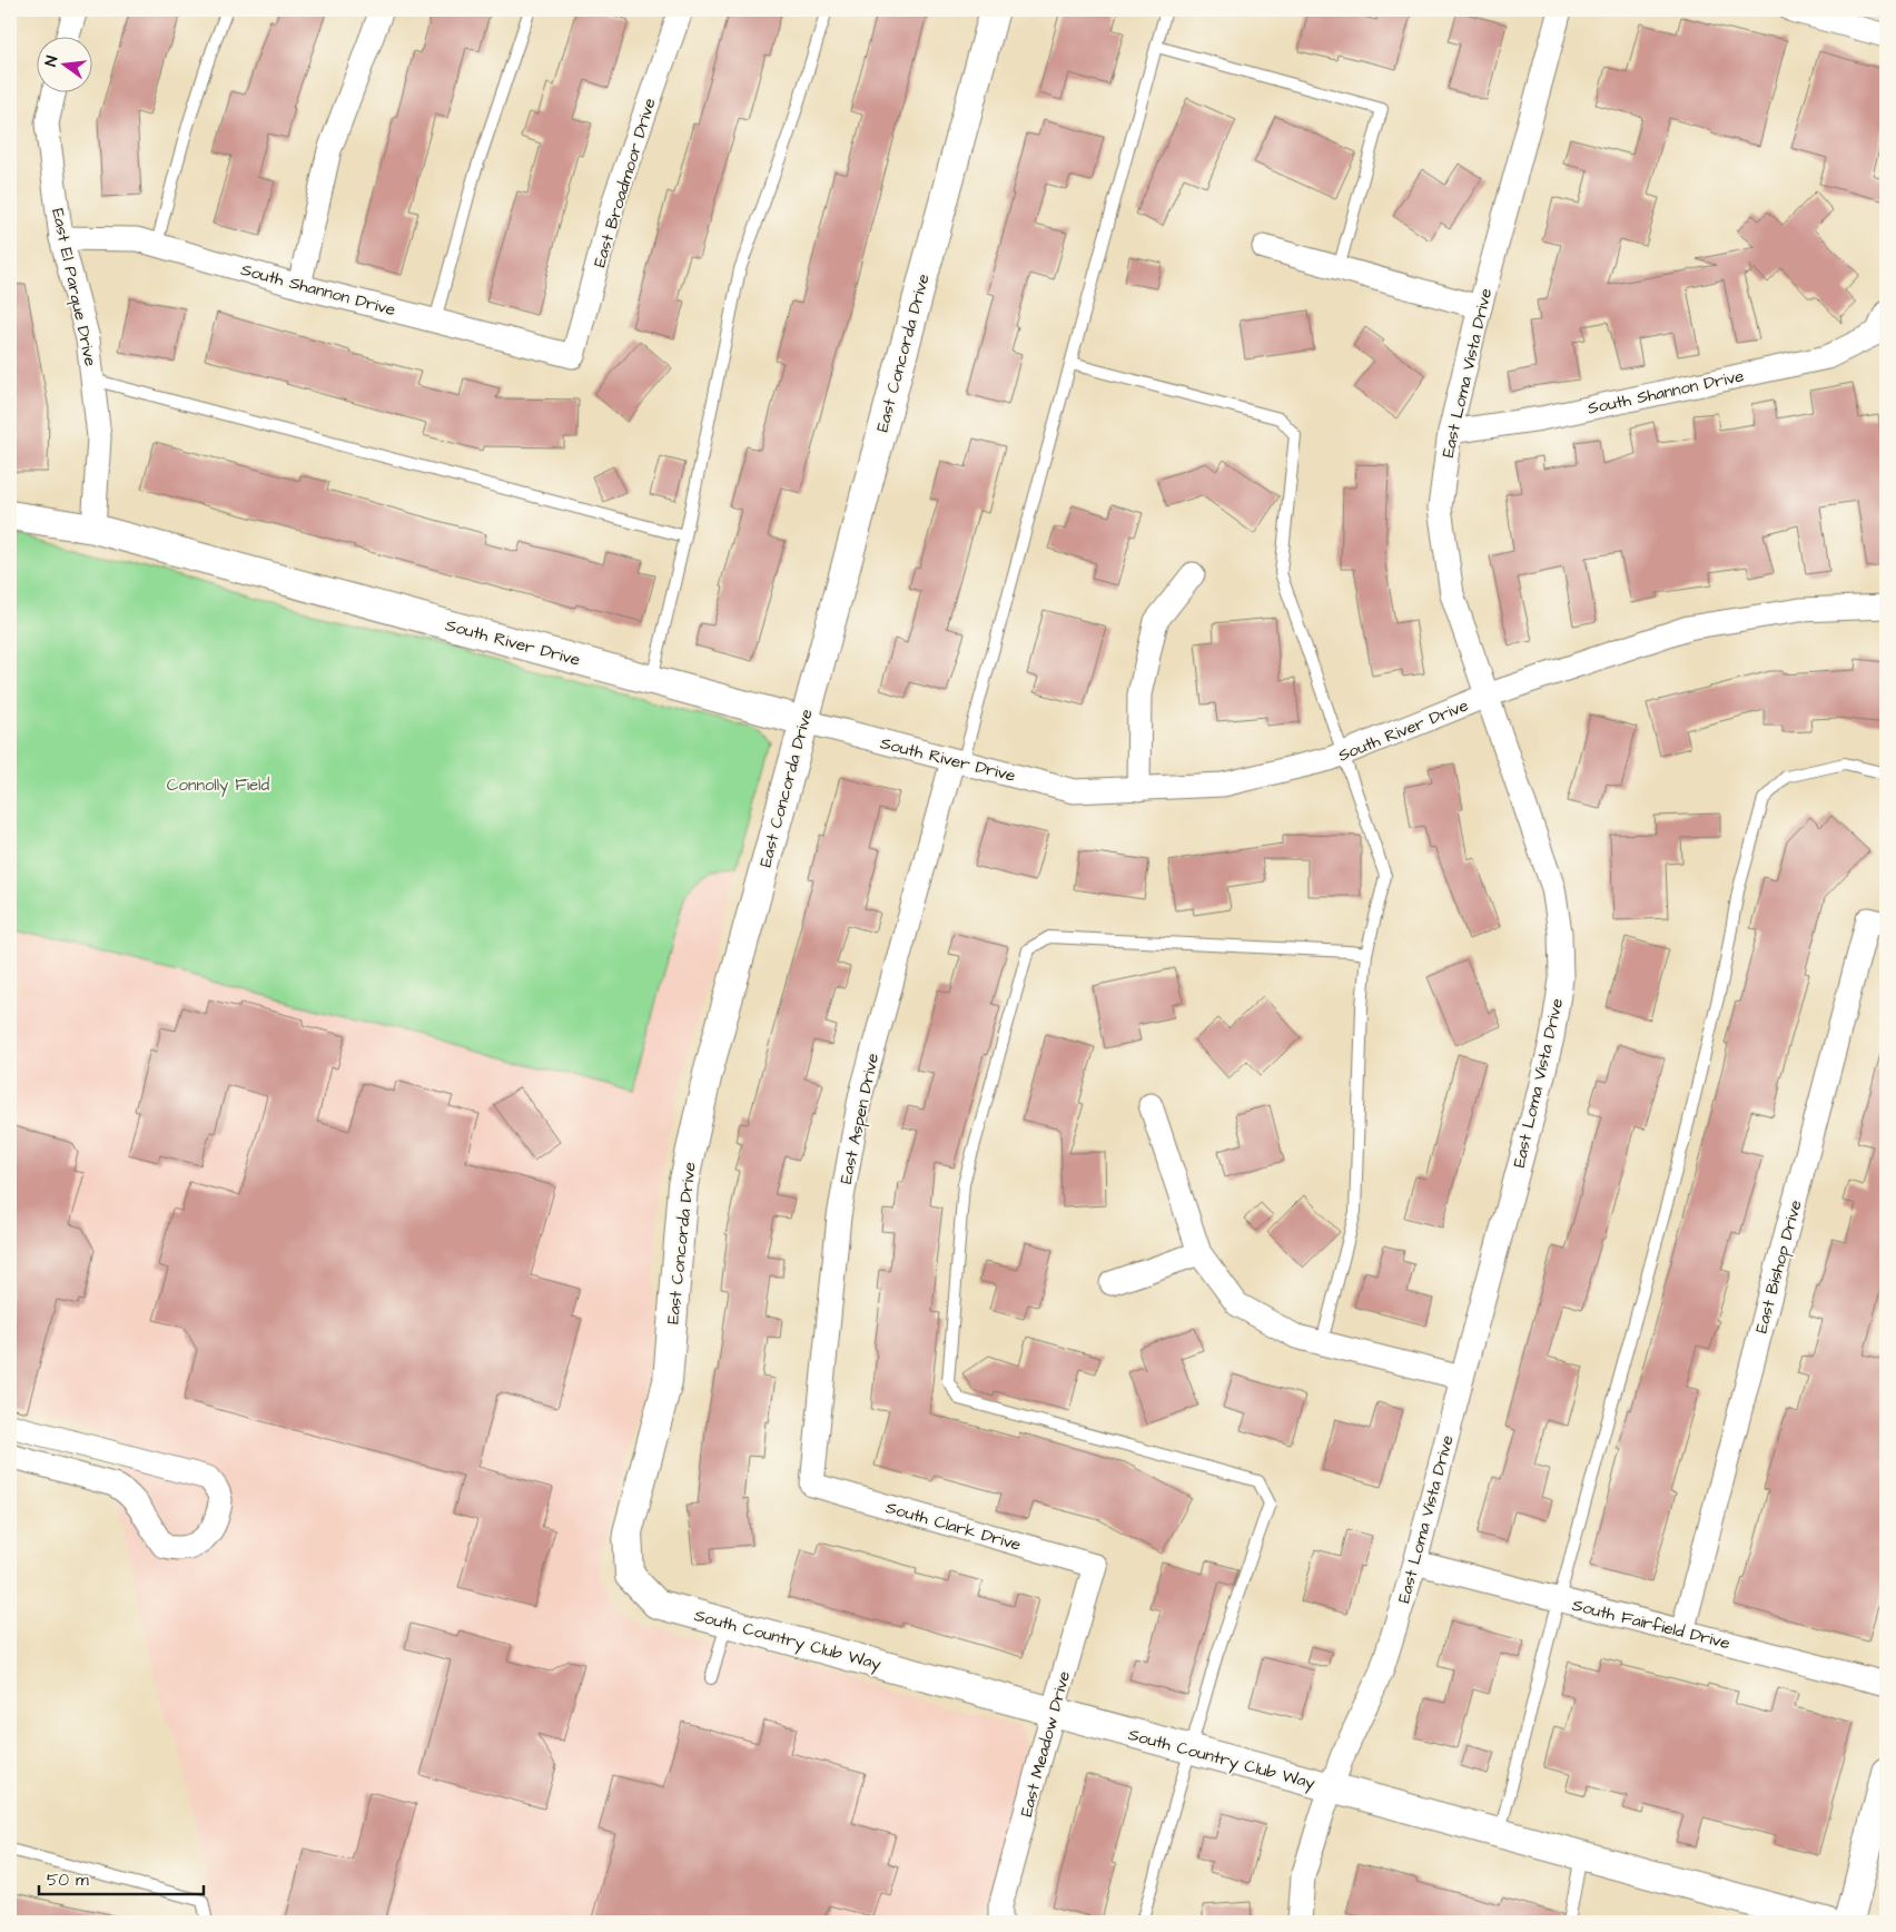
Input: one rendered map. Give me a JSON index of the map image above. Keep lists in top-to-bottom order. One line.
{"streets":{"street":["East Broadmoor Drive","East El Parque Drive","South Shannon Drive","East Concorda Drive","East Loma Vista Drive","South River Drive","East Aspen Drive","East Bishop Drive","South Clark Drive","South Fairfield Drive","South Country Club Way","East Meadow Drive"]},"crossings":[["East Broadmoor Drive","South Shannon Drive"],["East El Parque Drive","South Shannon Drive"],["East El Parque Drive","South River Drive"],["South Shannon Drive","East Loma Vista Drive"],["East Concorda Drive","South River Drive"],["East Concorda Drive","South Country Club Way"],["East Loma Vista Drive","South River Drive"],["East Loma Vista Drive","South Fairfield Drive"],["East Loma Vista Drive","South Country Club Way"],["South River Drive","East Aspen Drive"],["East Aspen Drive","South Clark Drive"],["East Bishop Drive","South Fairfield Drive"],["South Clark Drive","East Meadow Drive"],["South Country Club Way","East Meadow Drive"]],"parks":["Connolly Field"],"scale_bar":"50 m","north":"left"}
